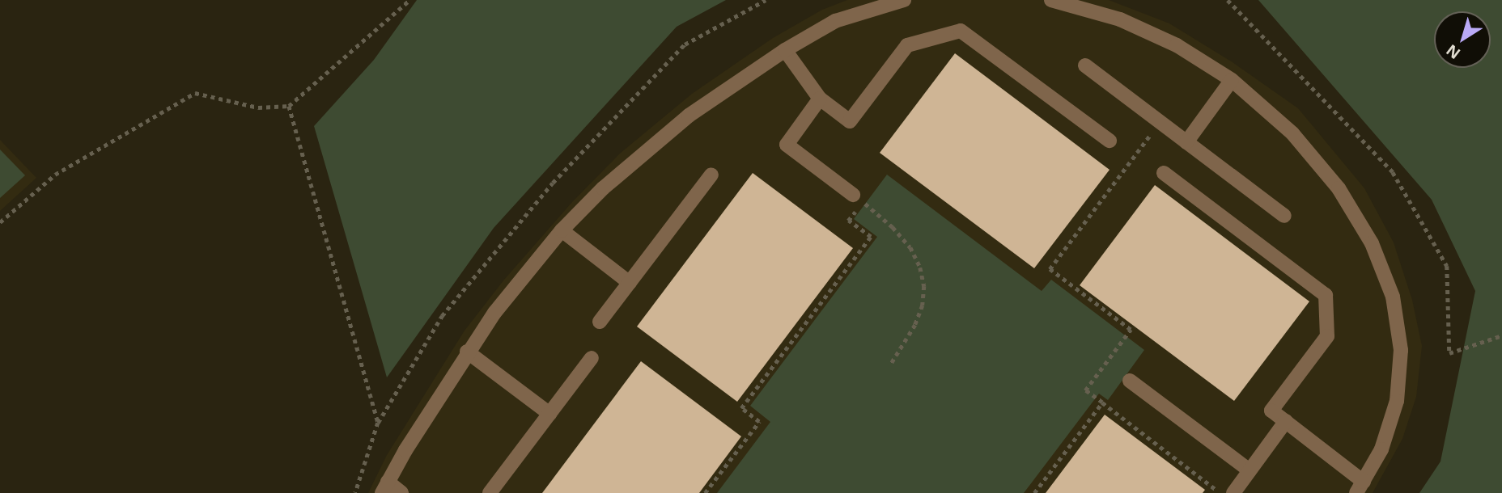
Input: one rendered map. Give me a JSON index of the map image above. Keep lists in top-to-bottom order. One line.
{"north":"bottom left"}
